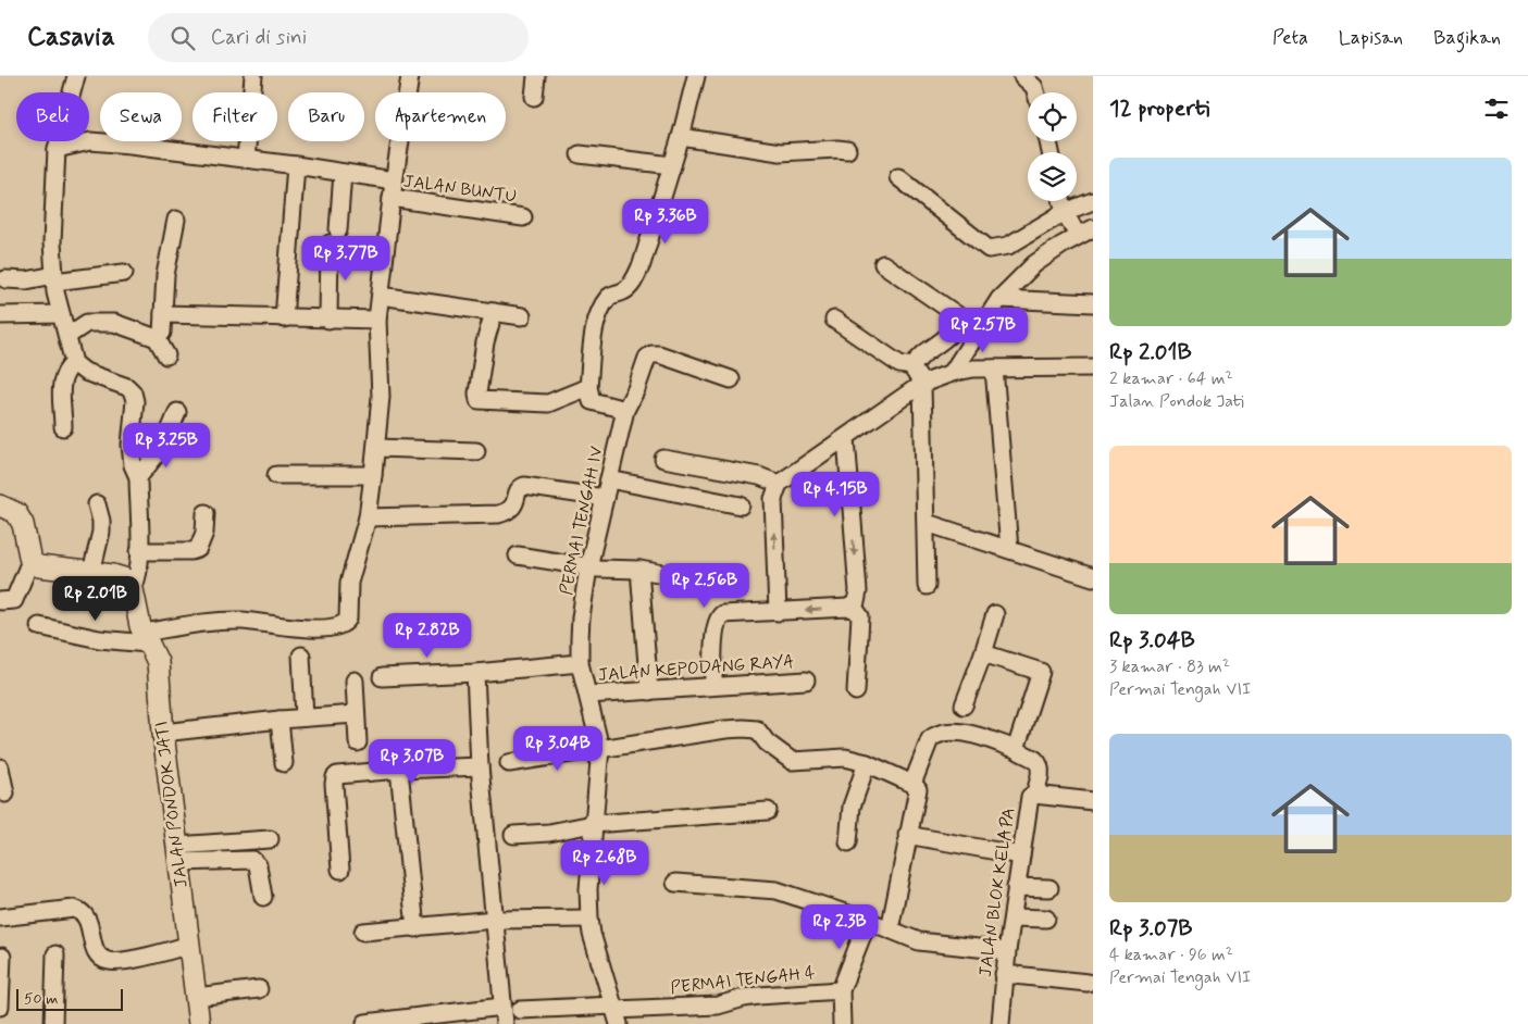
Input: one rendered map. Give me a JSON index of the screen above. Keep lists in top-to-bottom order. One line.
{"streets":{"street":["JALAN BUNTU","PERMAI TENGAH IV","JALAN KEPODANG RAYA","JALAN PONDOK JATI","JALAN BLOK KELAPA","PERMAI TENGAH 4"]},"crossings":[["PERMAI TENGAH IV","JALAN KEPODANG RAYA"],["PERMAI TENGAH IV","PERMAI TENGAH 4"]],"scale_bar":"50 m","page":{"header":"Casavia","search":"Cari di sini","nav":["Peta","Lapisan","Bagikan"],"heading":"12 properti","chip":["Beli","Sewa","Filter","Baru","Apartemen"],"list":[{"name":"Rp 2.01B","note":"2 kamar · 64 m² · Jalan Pondok Jati"},{"name":"Rp 3.04B","note":"3 kamar · 83 m² · Permai Tengah VII"},{"name":"Rp 3.07B","note":"4 kamar · 96 m² · Permai Tengah VII"}],"price":["Rp 3.36B","Rp 3.77B","Rp 2.57B","Rp 3.25B","Rp 4.15B","Rp 2.56B","Rp 2.01B","Rp 2.82B","Rp 3.04B","Rp 3.07B","Rp 2.68B","Rp 2.3B"],"scale":"50 m"}}
